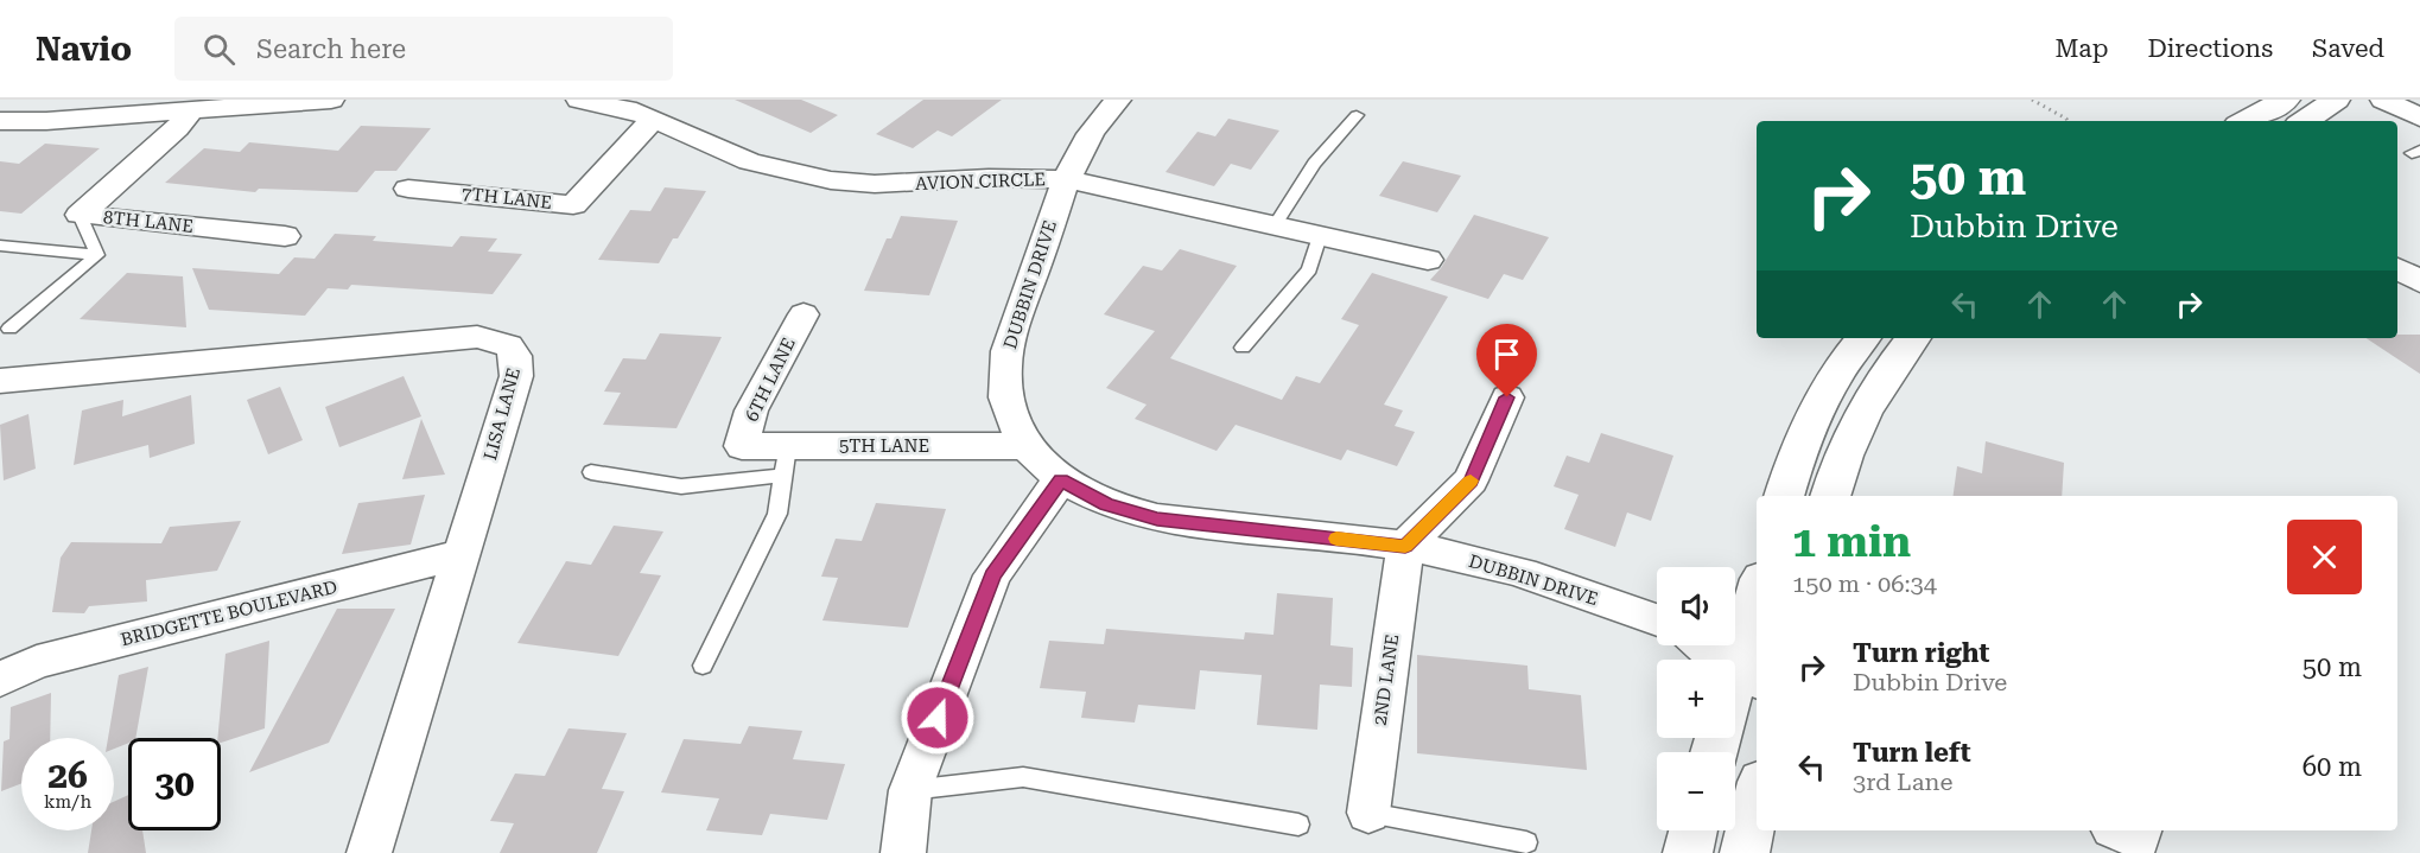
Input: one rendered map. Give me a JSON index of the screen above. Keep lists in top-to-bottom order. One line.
{"streets":{"street":["AVION CIRCLE","7TH LANE","8TH LANE","DUBBIN DRIVE","6TH LANE","LISA LANE","5TH LANE","BRIDGETTE BOULEVARD","2ND LANE"]},"crossings":[["AVION CIRCLE","7TH LANE"],["AVION CIRCLE","DUBBIN DRIVE"],["DUBBIN DRIVE","5TH LANE"],["DUBBIN DRIVE","2ND LANE"],["6TH LANE","5TH LANE"],["LISA LANE","BRIDGETTE BOULEVARD"]],"page":{"header":"Navio","search":"Search here","nav":["Map","Directions","Saved"],"turn":["50 m","Dubbin Drive"],"heading":["1 min","150 m · 06:34"],"map_buttons":["+","−"],"list":[{"name":"Turn right","note":"Dubbin Drive","value":"50 m"},{"name":"Turn left","note":"3rd Lane","value":"60 m"}],"speed":"26 km/h","limit":"30"}}
